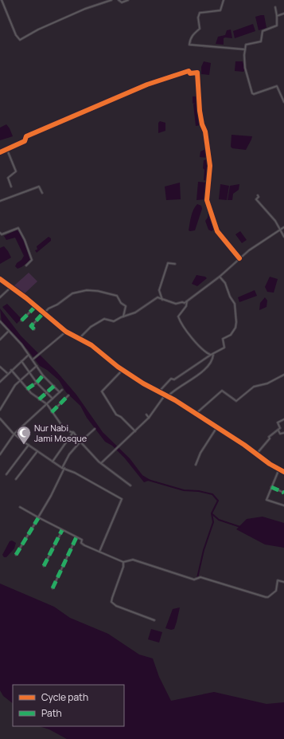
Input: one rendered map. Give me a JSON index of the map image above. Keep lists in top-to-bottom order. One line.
{"places":{"mosque":["Nur Nabi Jami Mosque"]},"legend":["Cycle path","Path"]}
